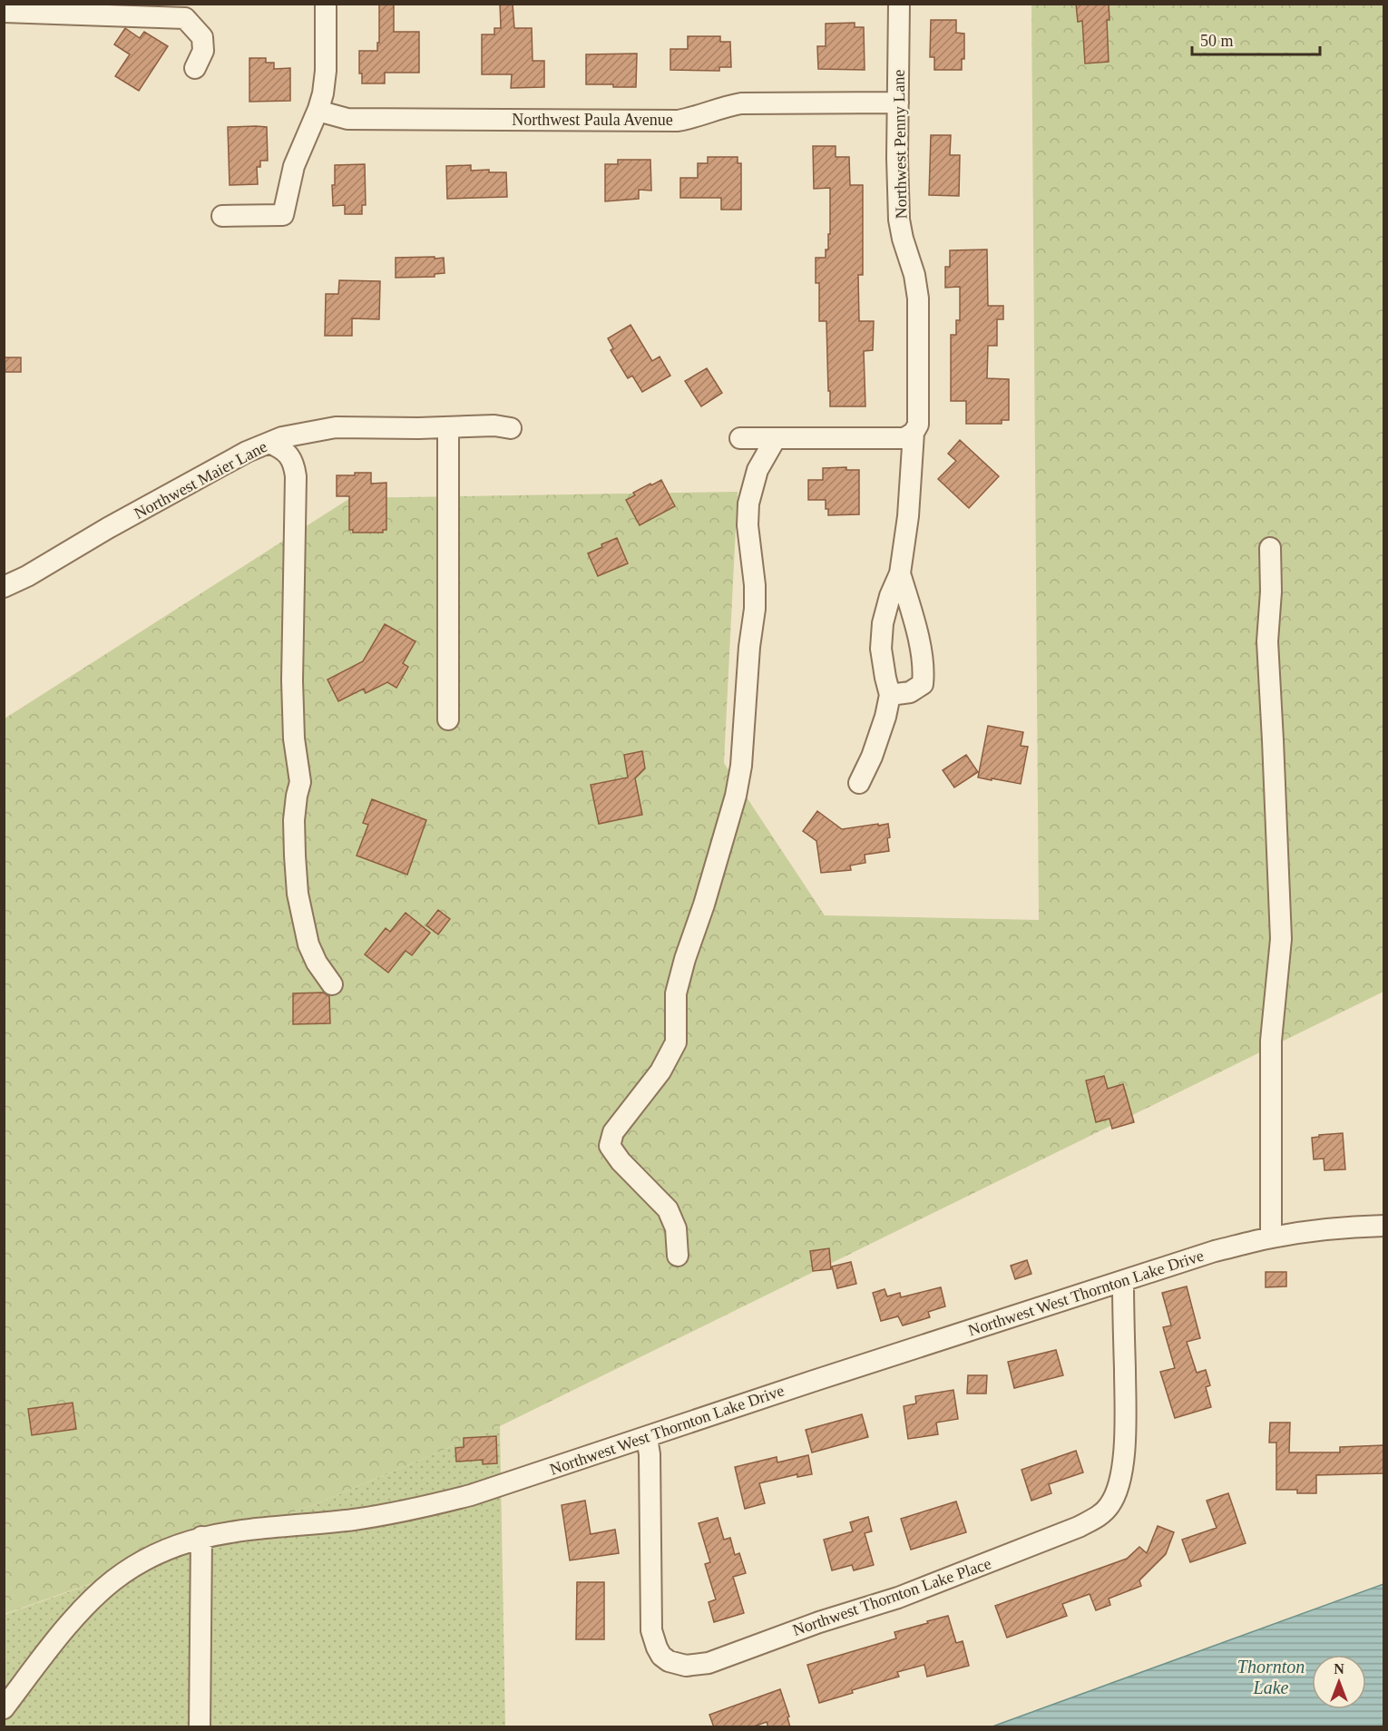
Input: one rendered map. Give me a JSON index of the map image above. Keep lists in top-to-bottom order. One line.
{"streets":{"street":["Northwest Paula Avenue","Northwest Penny Lane","Northwest Maier Lane","Northwest West Thornton Lake Drive","Northwest Thornton Lake Place"]},"crossings":[["Northwest Paula Avenue","Northwest Penny Lane"],["Northwest West Thornton Lake Drive","Northwest Thornton Lake Place"]],"water":["Thornton Lake"],"scale_bar":"50 m","north":"top"}
